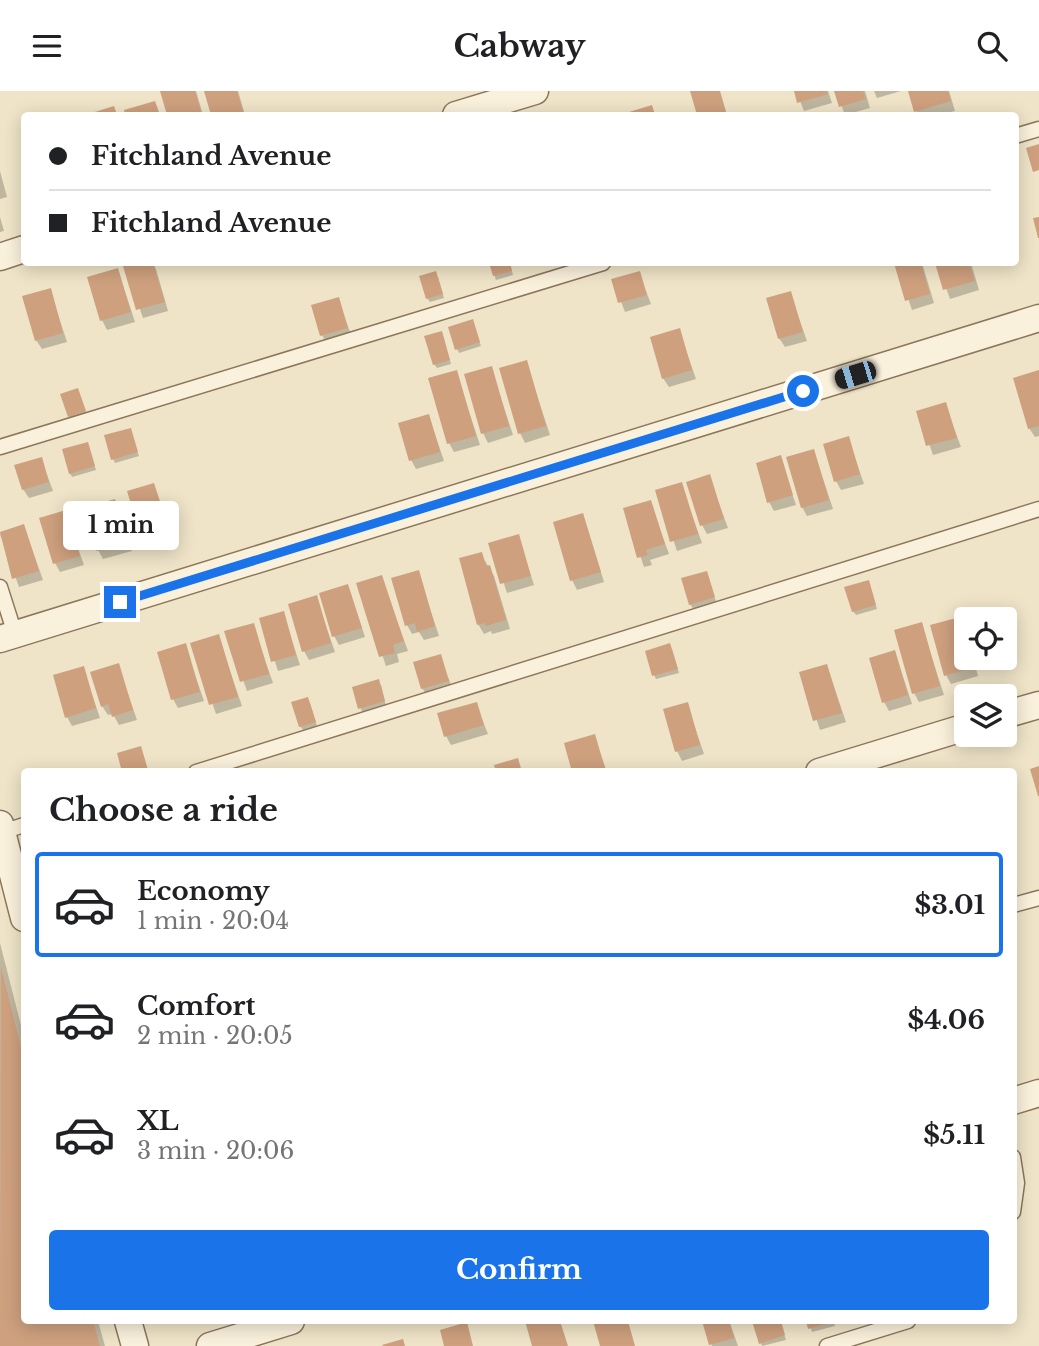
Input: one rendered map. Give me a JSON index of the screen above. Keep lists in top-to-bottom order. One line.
{"page":{"header":"Cabway","banner":["Fitchland Avenue","Fitchland Avenue"],"bubble":"1 min","heading":"Choose a ride","list":[{"name":"Economy","note":"1 min · 20:04","value":"$3.01"},{"name":"Comfort","note":"2 min · 20:05","value":"$4.06"},{"name":"XL","note":"3 min · 20:06","value":"$5.11"}],"buttons":"Confirm"}}
